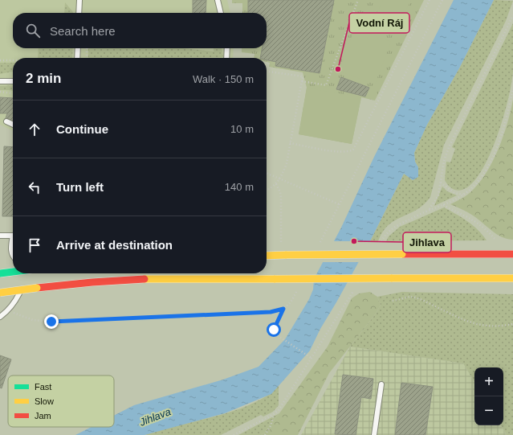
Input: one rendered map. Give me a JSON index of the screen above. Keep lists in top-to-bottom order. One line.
{"water":["Jihlava"],"places":["Vodní Ráj","Jihlava"],"legend":["Fast","Slow","Jam"],"page":{"search":"Search here","heading":["2 min","Walk · 150 m"],"list":[["Continue","10 m"],["Turn left","140 m"],"Arrive at destination"],"map_buttons":["+","−"]}}
